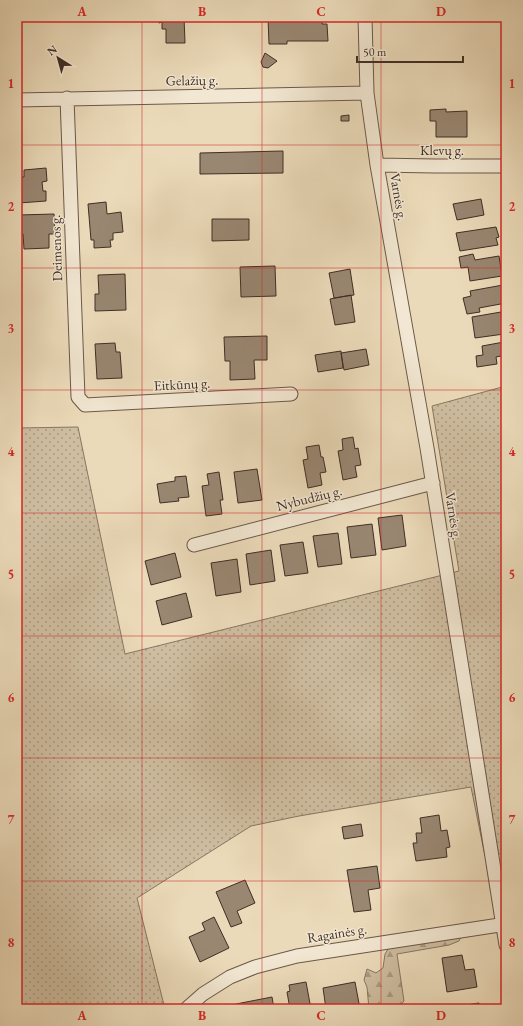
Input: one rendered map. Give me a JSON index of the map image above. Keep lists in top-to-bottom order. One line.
{"streets":{"street":["Gelažių g.","Klevų g.","Varnės g.","Deimenos g.","Eitkūnų g.","Nybudžių g.","Ragainės g."]},"crossings":[["Gelažių g.","Varnės g."],["Gelažių g.","Deimenos g."],["Klevų g.","Varnės g."],["Varnės g.","Nybudžių g."],["Varnės g.","Ragainės g."],["Deimenos g.","Eitkūnų g."]],"scale_bar":"50 m","north":"top left","grid":{"columns":["A","B","C","D"],"rows":["1","2","3","4","5","6","7","8"]}}
